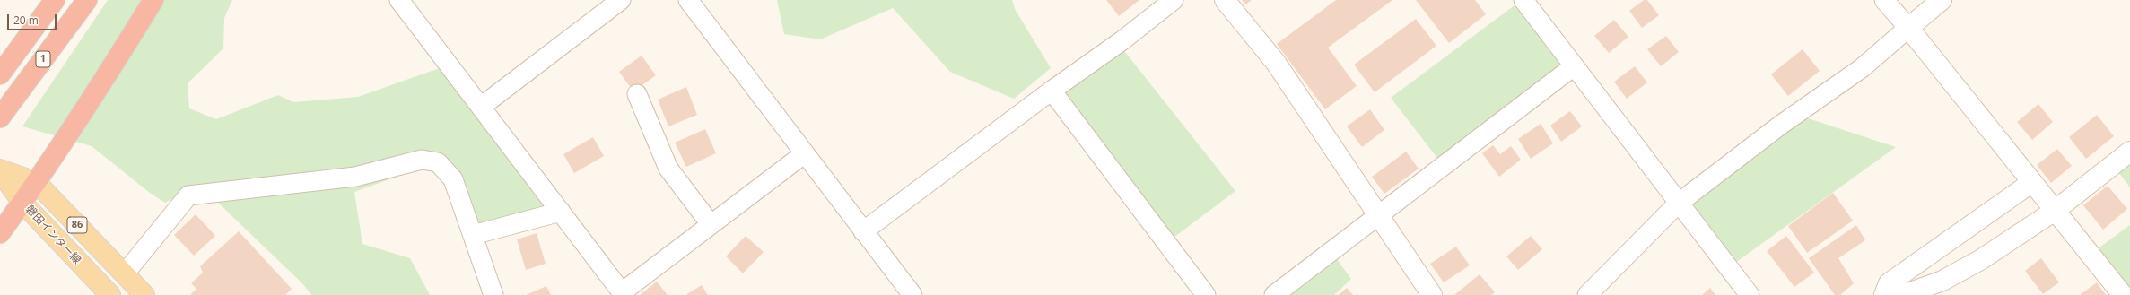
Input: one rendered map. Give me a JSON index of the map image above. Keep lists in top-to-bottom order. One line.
{"streets":{"highway":["1"],"main road":["86","磐田インター線"]},"scale_bar":"20 m"}
